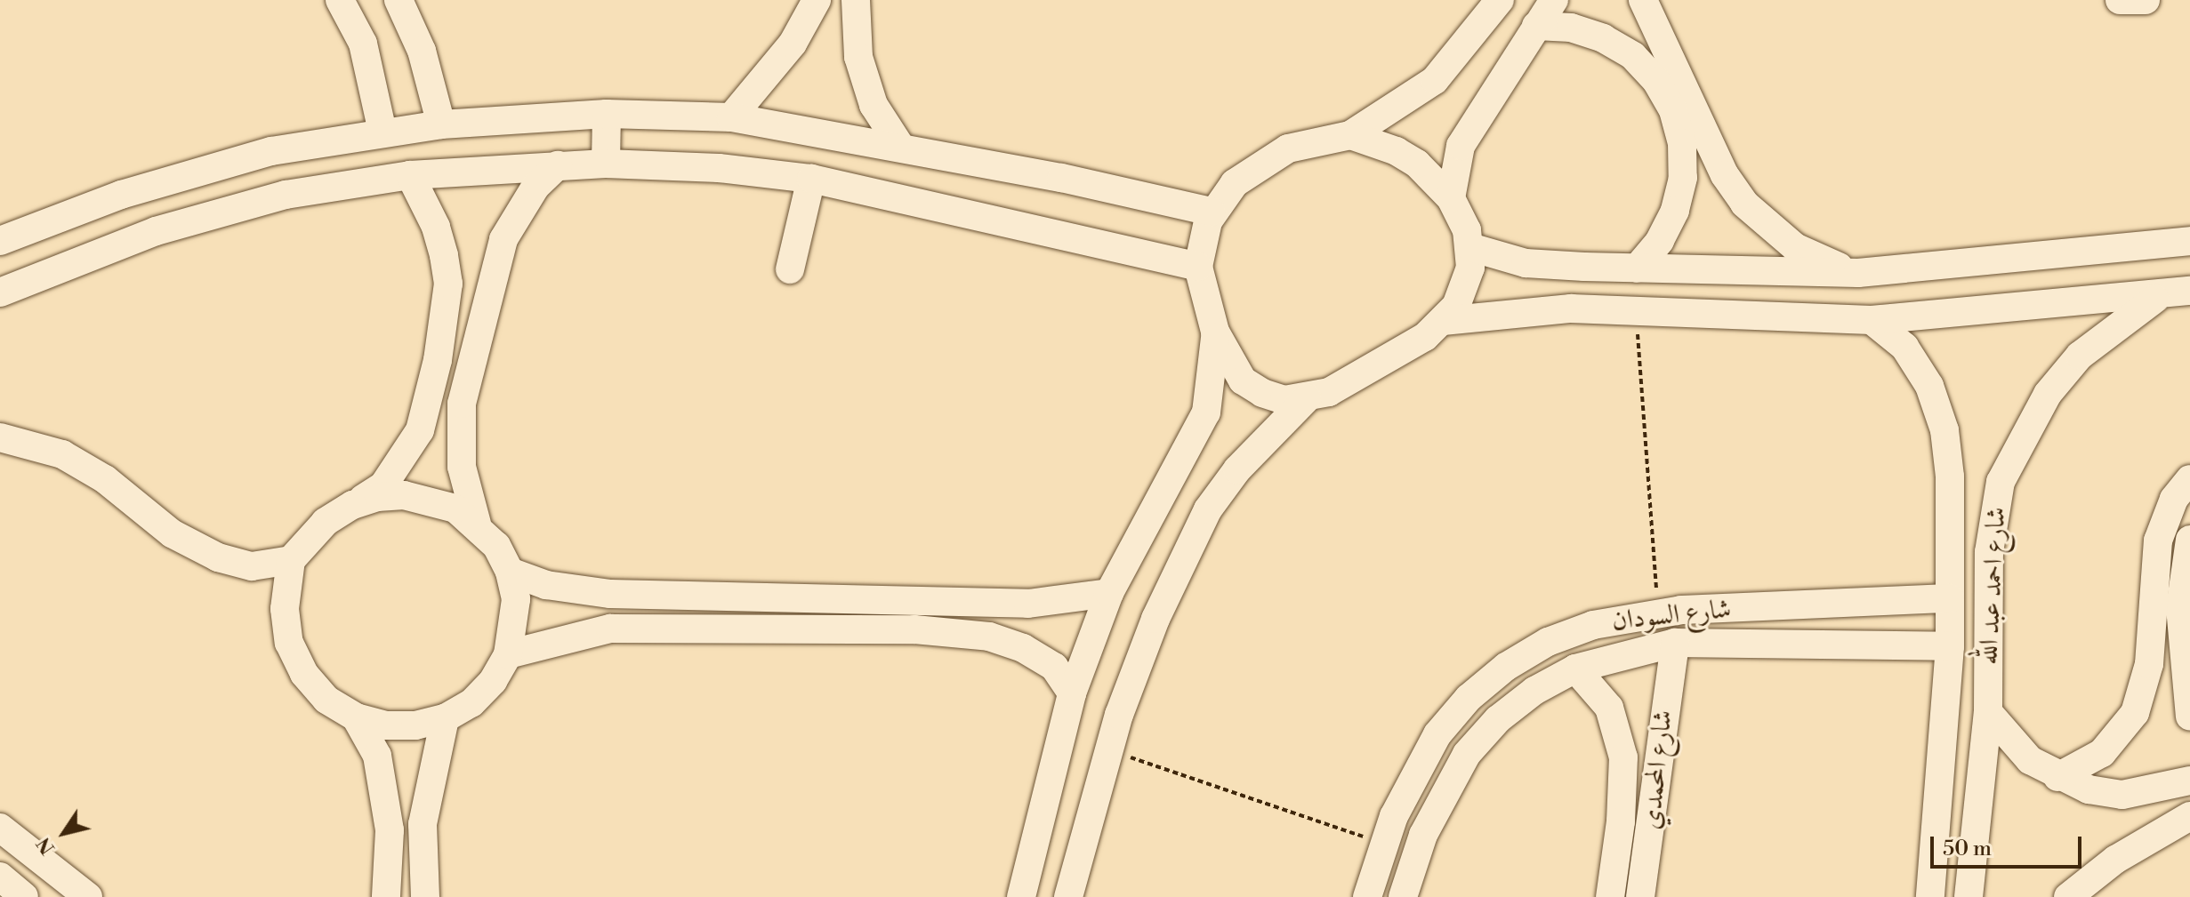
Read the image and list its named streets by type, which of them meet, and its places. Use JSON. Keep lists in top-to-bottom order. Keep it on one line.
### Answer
{"streets":{"street":["شارع احمد عبد الله","شارع السودان","شارع المحمدي"]},"crossings":[["شارع احمد عبد الله","شارع السودان"],["شارع السودان","شارع المحمدي"]],"scale_bar":"50 m","north":"bottom left"}
